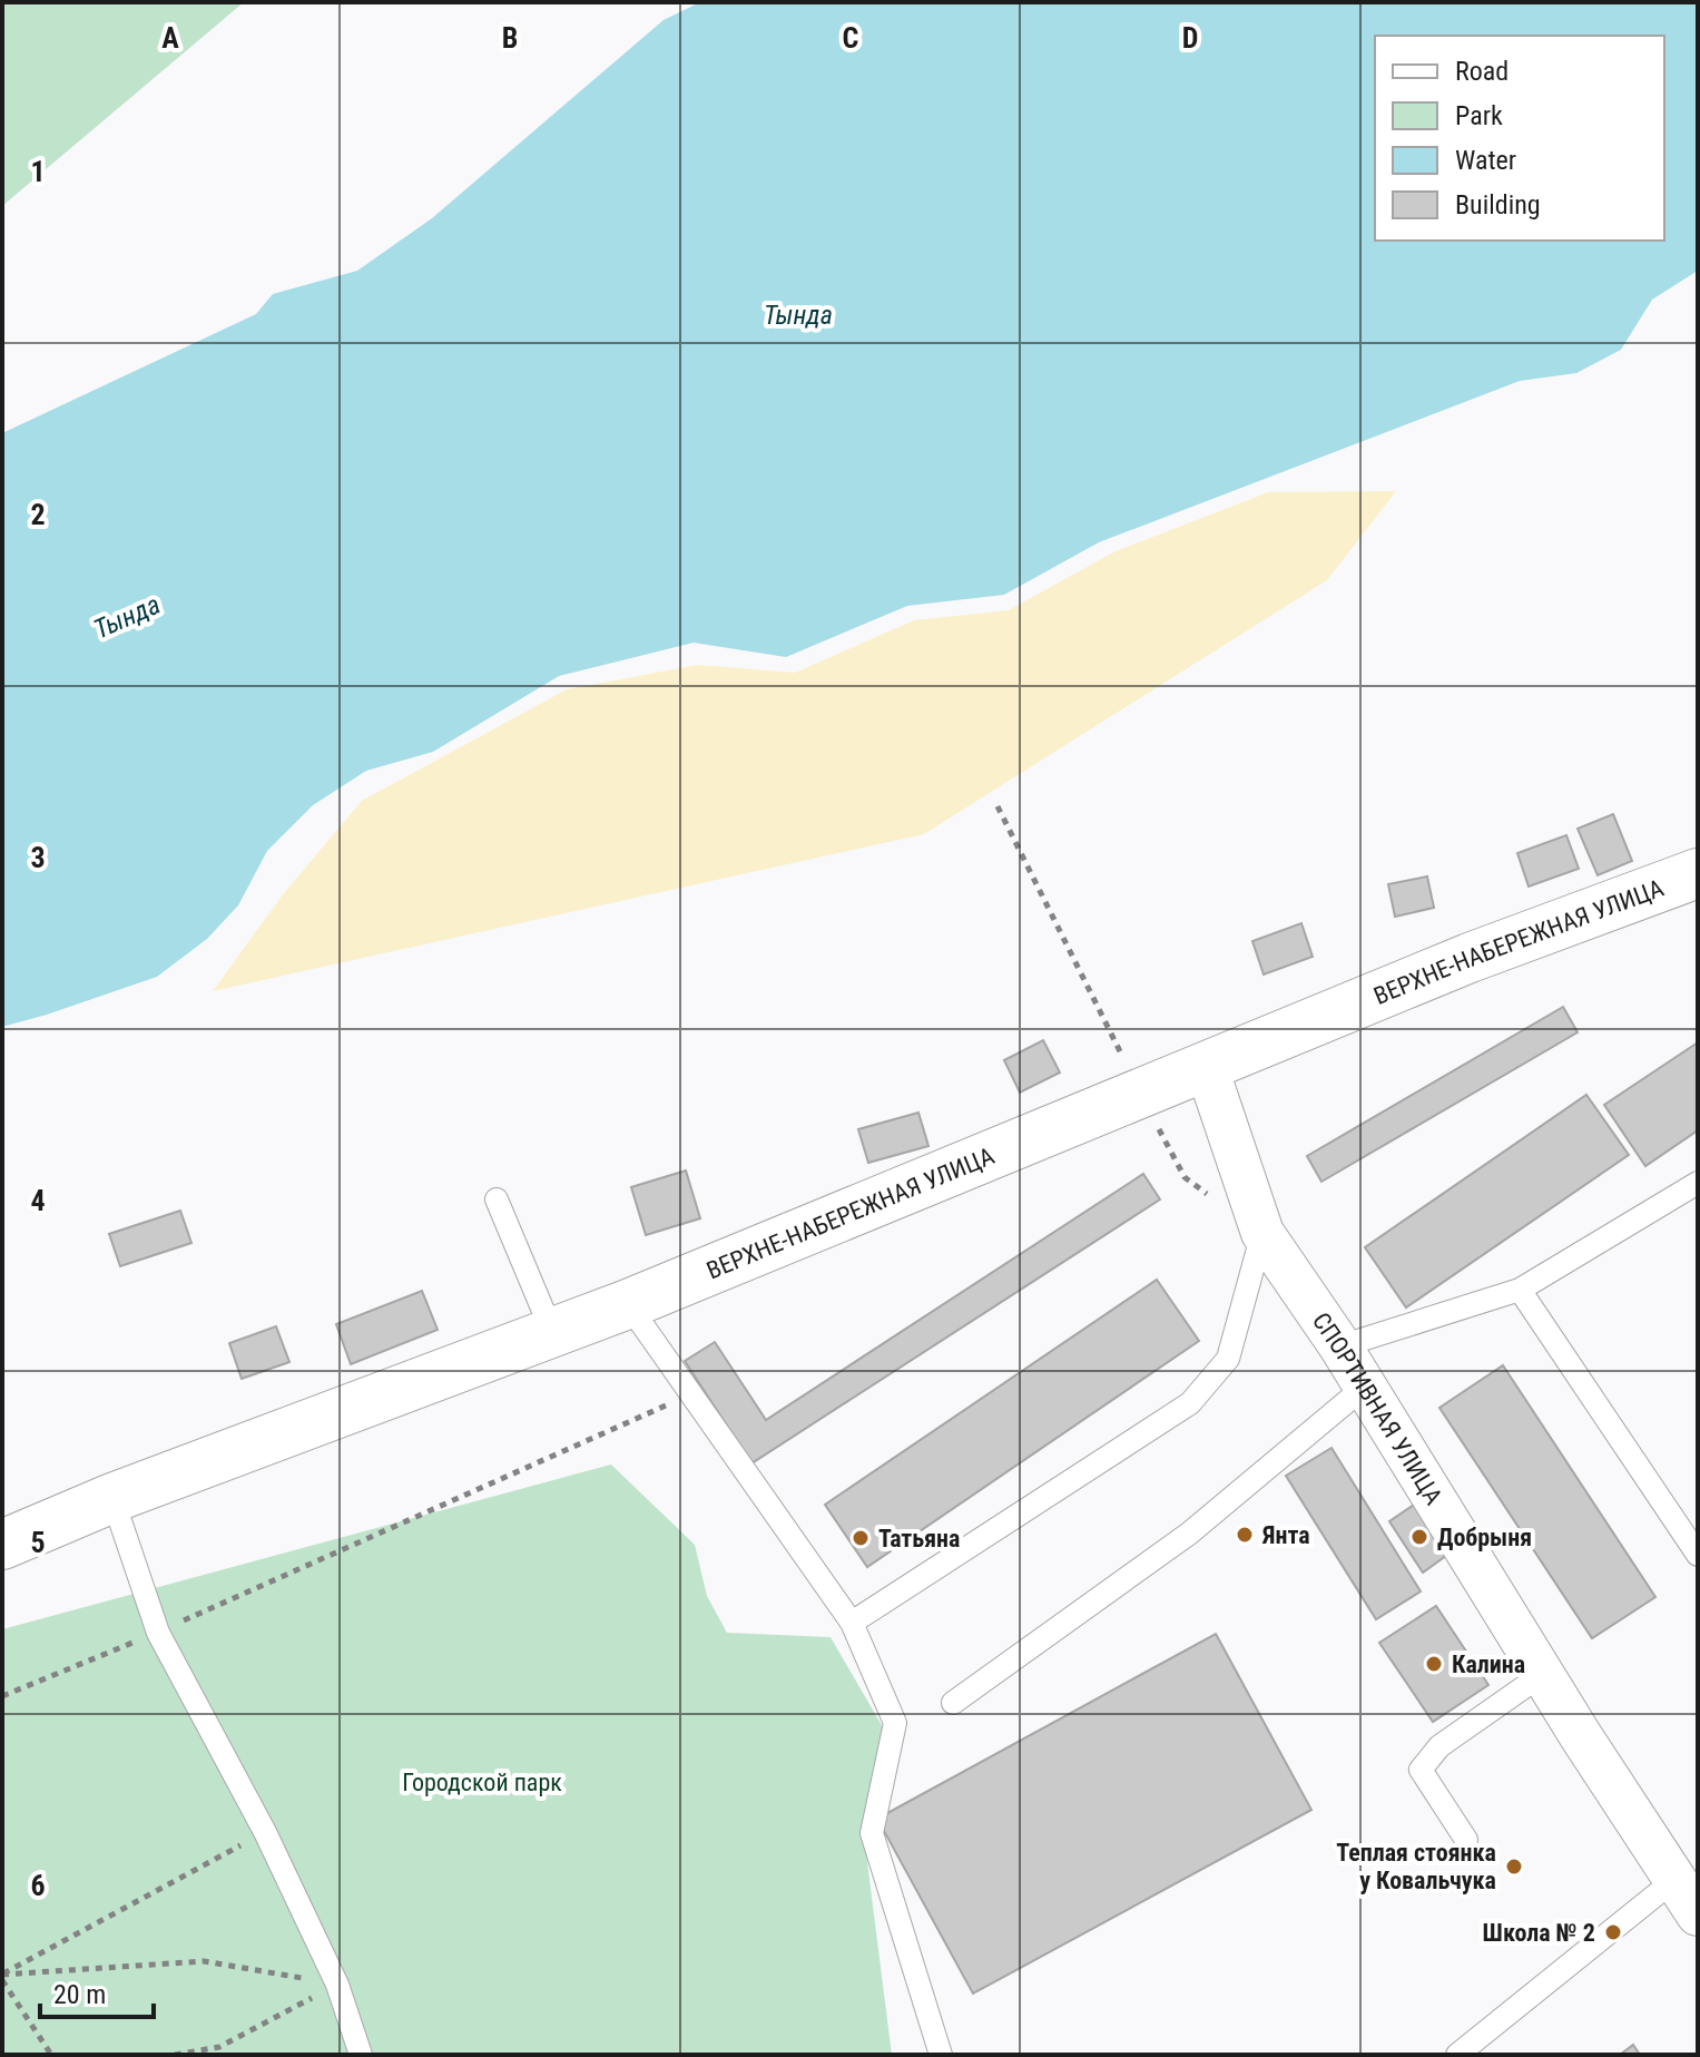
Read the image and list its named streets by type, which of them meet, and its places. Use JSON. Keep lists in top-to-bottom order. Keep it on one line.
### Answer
{"streets":{"street":["ВЕРХНЕ-НАБЕРЕЖНАЯ УЛИЦА","СПОРТИВНАЯ УЛИЦА"]},"crossings":[["ВЕРХНЕ-НАБЕРЕЖНАЯ УЛИЦА","СПОРТИВНАЯ УЛИЦА"]],"water":["Тында"],"parks":["Городской парк"],"places":["Янта","Добрыня","Татьяна","Калина","Теплая стоянка у Ковальчука","Школа № 2"],"legend":["Road","Park","Water","Building"],"scale_bar":"20 m","grid":{"columns":["A","B","C","D"],"rows":["1","2","3","4","5","6"]}}
